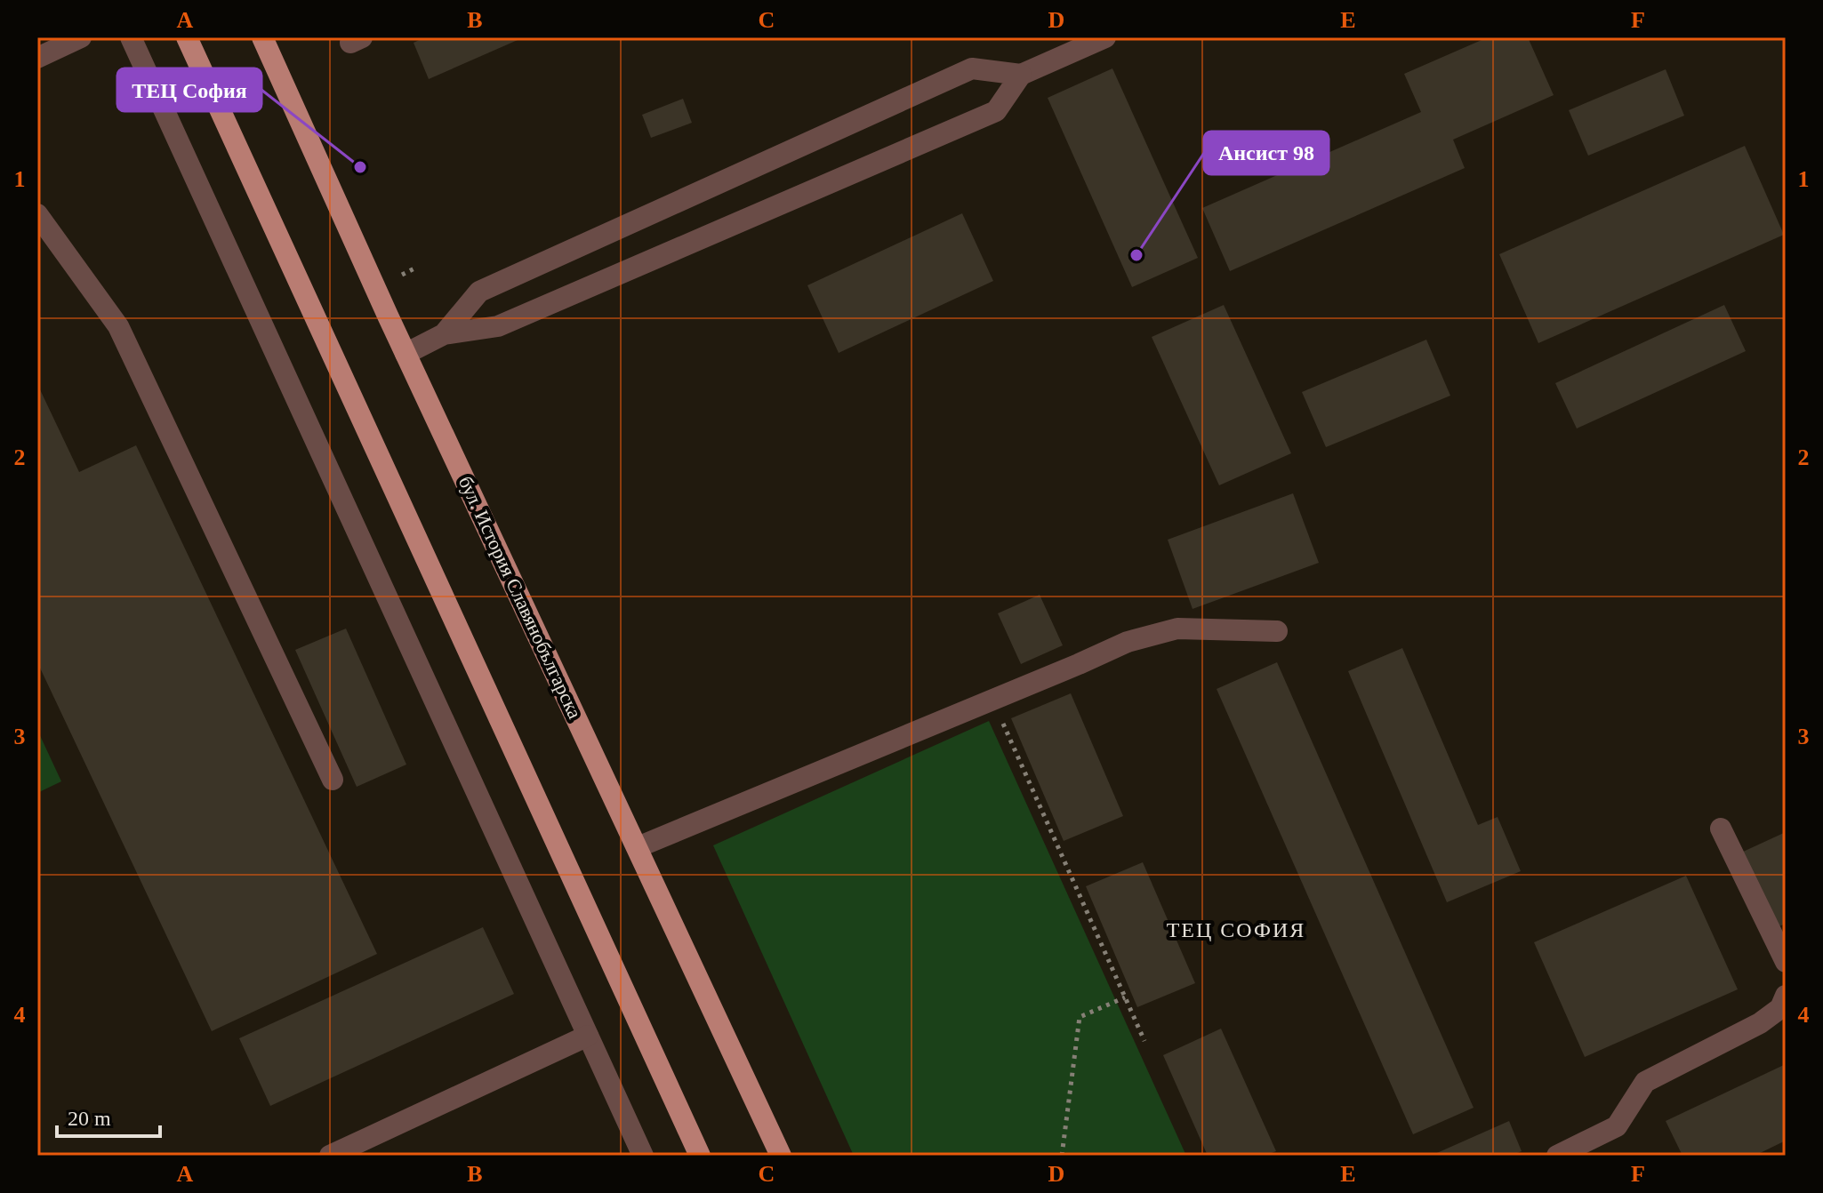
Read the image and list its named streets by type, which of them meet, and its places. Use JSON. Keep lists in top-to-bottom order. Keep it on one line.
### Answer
{"streets":{"main road":["бул. История Славянобългарска"]},"districts":["ТЕЦ СОФИЯ"],"places":["ТЕЦ София","Ансист 98"],"scale_bar":"20 m","grid":{"columns":["A","B","C","D","E","F"],"rows":["1","2","3","4"]}}
